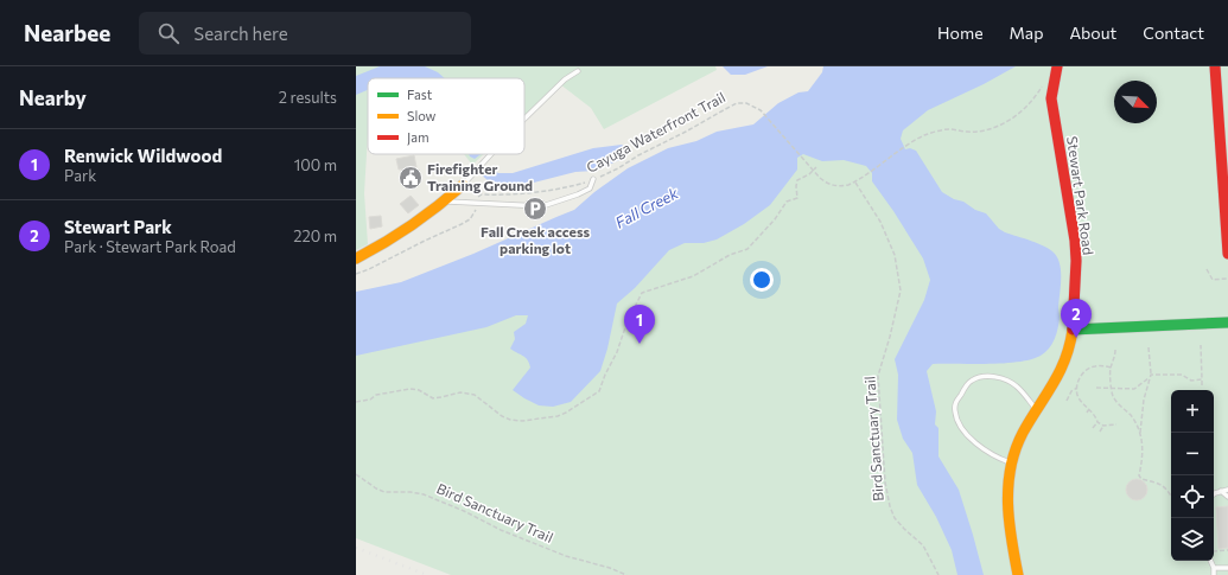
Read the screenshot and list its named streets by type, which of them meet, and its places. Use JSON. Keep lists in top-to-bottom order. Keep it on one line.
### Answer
{"streets":{"street":["Stewart Park Road"],"path":["Cayuga Waterfront Trail","Bird Sanctuary Trail"]},"crossings":[["Cayuga Waterfront Trail","Bird Sanctuary Trail"]],"water":["Fall Creek"],"places":{"public building":["Firefighter Training Ground"],"parking":["Fall Creek access parking lot"]},"legend":["Fast","Slow","Jam"],"north":"bottom right","page":{"header":"Nearbee","search":"Search here","nav":["Home","Map","About","Contact"],"heading":["Nearby","2 results"],"list":[{"mark":"1","name":"Renwick Wildwood","note":"Park","value":"100 m"},{"mark":"2","name":"Stewart Park","note":"Park · Stewart Park Road","value":"220 m"}],"pins":["2","1"],"map_buttons":["+","−"]}}
